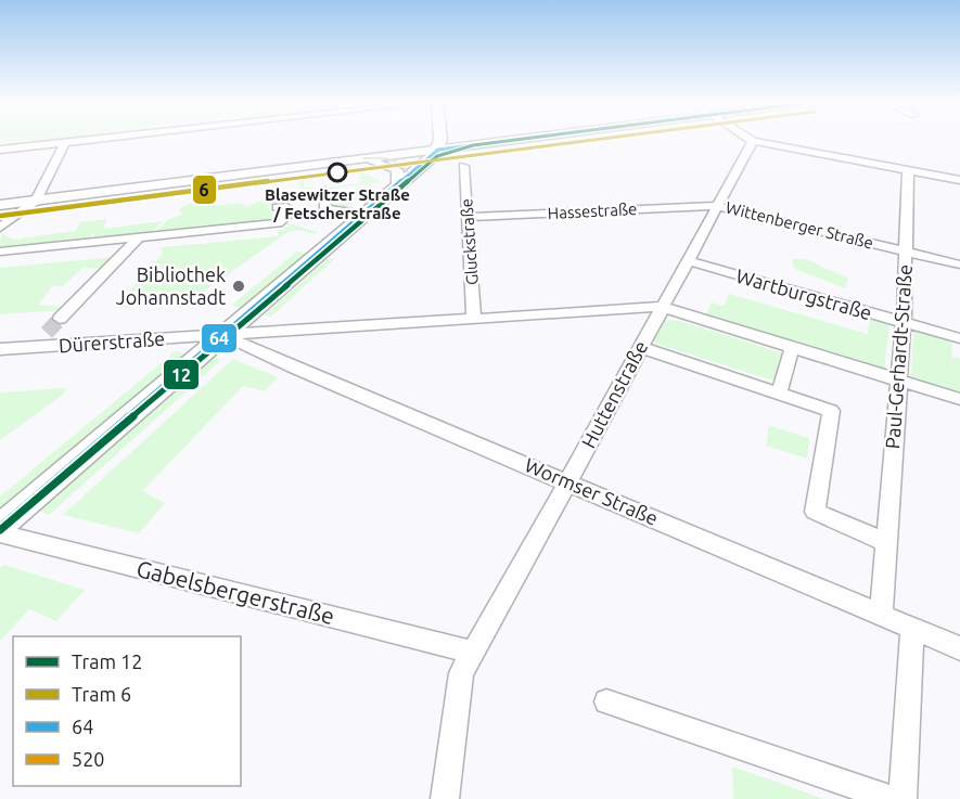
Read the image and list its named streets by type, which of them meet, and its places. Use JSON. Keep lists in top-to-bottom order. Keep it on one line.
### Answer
{"streets":{"street":["Hassestraße","Wittenberger Straße","Gluckstraße","Wartburgstraße","Dürerstraße","Paul-Gerhardt-Straße","Huttenstraße","Wormser Straße","Gabelsbergerstraße"]},"crossings":[["Hassestraße","Wittenberger Straße"],["Hassestraße","Gluckstraße"],["Hassestraße","Huttenstraße"],["Wittenberger Straße","Paul-Gerhardt-Straße"],["Wittenberger Straße","Huttenstraße"],["Gluckstraße","Dürerstraße"],["Wartburgstraße","Paul-Gerhardt-Straße"],["Wartburgstraße","Huttenstraße"],["Dürerstraße","Huttenstraße"],["Dürerstraße","Wormser Straße"],["Paul-Gerhardt-Straße","Wormser Straße"],["Huttenstraße","Wormser Straße"],["Huttenstraße","Gabelsbergerstraße"]],"places":["Blasewitzer Straße / Fetscherstraße","Bibliothek Johannstadt"],"lines":["tram line 12","tram line 6","transit line 64","transit line 520"],"legend":["Tram 12","Tram 6","64","520"]}
